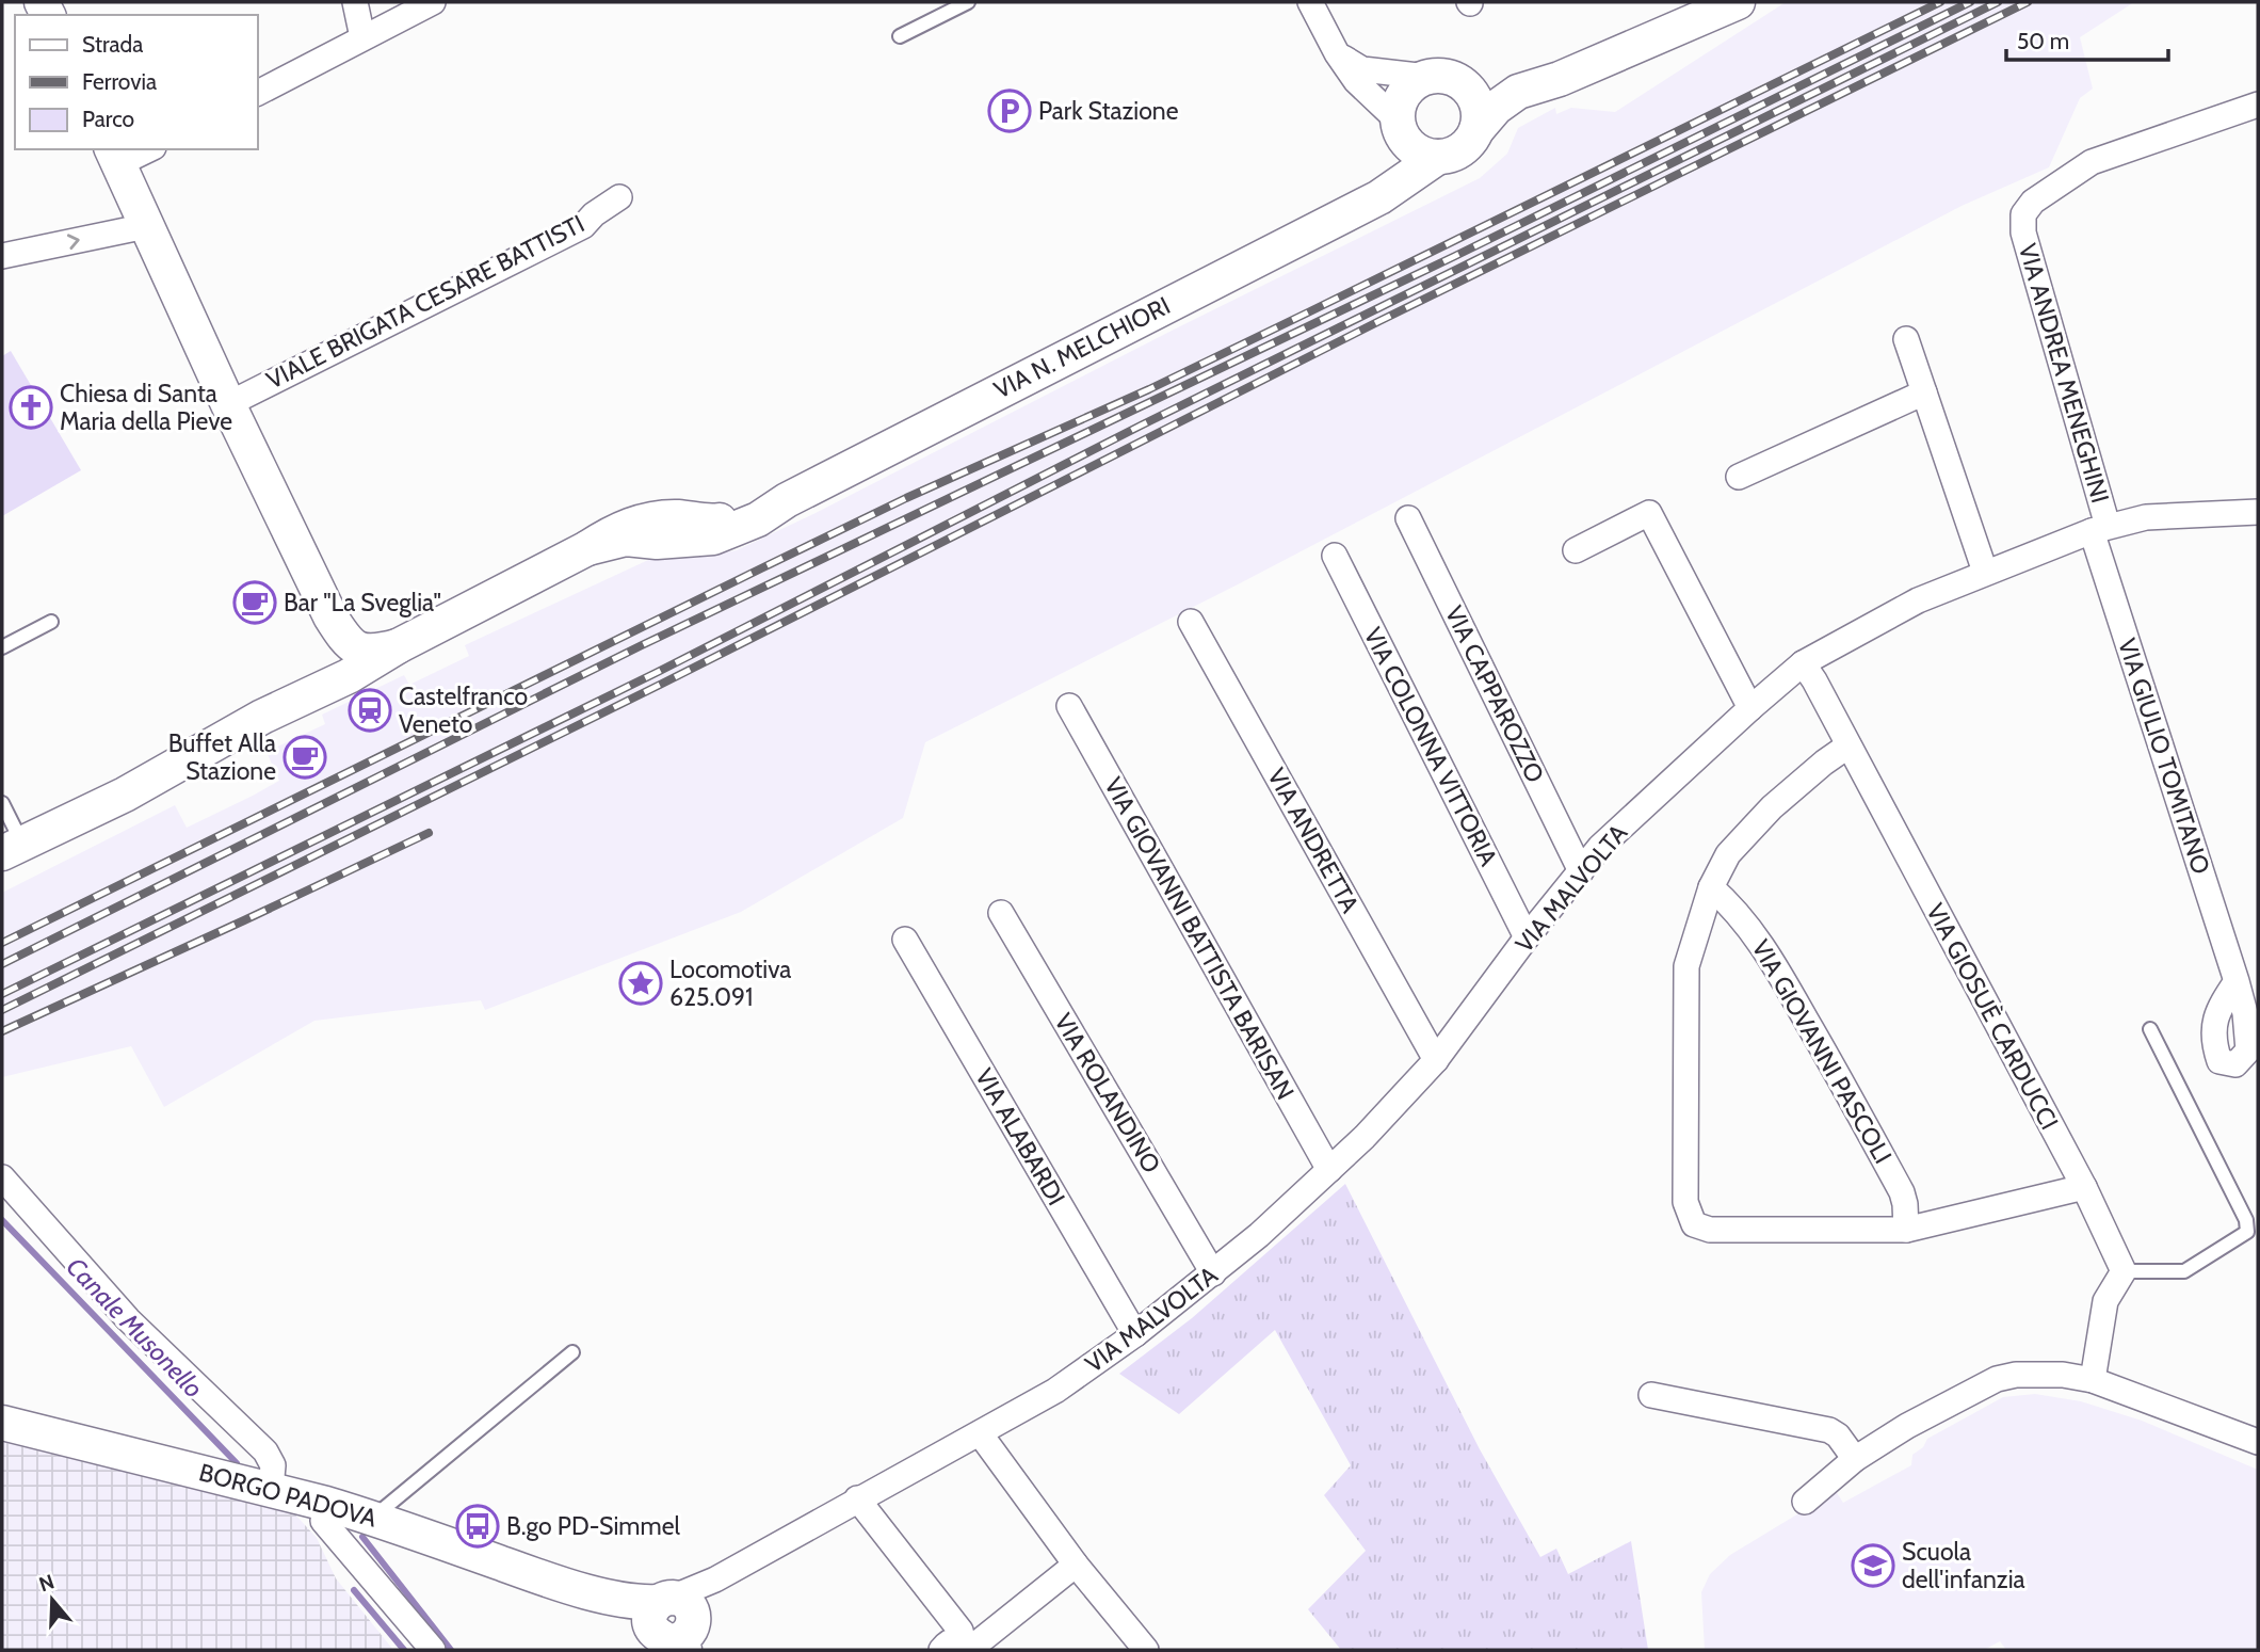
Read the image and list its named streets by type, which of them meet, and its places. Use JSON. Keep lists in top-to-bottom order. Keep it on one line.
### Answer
{"streets":{"street":["VIALE BRIGATA CESARE BATTISTI","VIA N. MELCHIORI","VIA ANDREA MENEGHINI","VIA CAPPAROZZO","VIA COLONNA VITTORIA","VIA GIULIO TOMITANO","VIA ANDRETTA","VIA MALVOLTA","VIA GIOVANNI BATTISTA BARISAN","VIA GIOSUÈ CARDUCCI","VIA GIOVANNI PASCOLI","VIA ROLANDINO","VIA ALABARDI","BORGO PADOVA"]},"crossings":[["VIA ANDREA MENEGHINI","VIA GIULIO TOMITANO"],["VIA ANDREA MENEGHINI","VIA MALVOLTA"],["VIA CAPPAROZZO","VIA MALVOLTA"],["VIA COLONNA VITTORIA","VIA MALVOLTA"],["VIA GIULIO TOMITANO","VIA MALVOLTA"],["VIA ANDRETTA","VIA MALVOLTA"],["VIA MALVOLTA","VIA GIOVANNI BATTISTA BARISAN"],["VIA MALVOLTA","VIA GIOSUÈ CARDUCCI"],["VIA MALVOLTA","VIA ROLANDINO"],["VIA MALVOLTA","VIA ALABARDI"],["VIA MALVOLTA","BORGO PADOVA"]],"water":["Canale Musonello"],"places":{"parking":["Park Stazione"],"church":["Chiesa di Santa Maria della Pieve"],"cafe":["Bar \"La Sveglia\"","Buffet Alla Stazione"],"station":["Castelfranco Veneto"],"place":["Locomotiva 625.091"],"bus stop":["B.go PD-Simmel"],"school or university":["Scuola dell'infanzia"]},"legend":["Strada","Ferrovia","Parco"],"scale_bar":"50 m","north":"top"}
